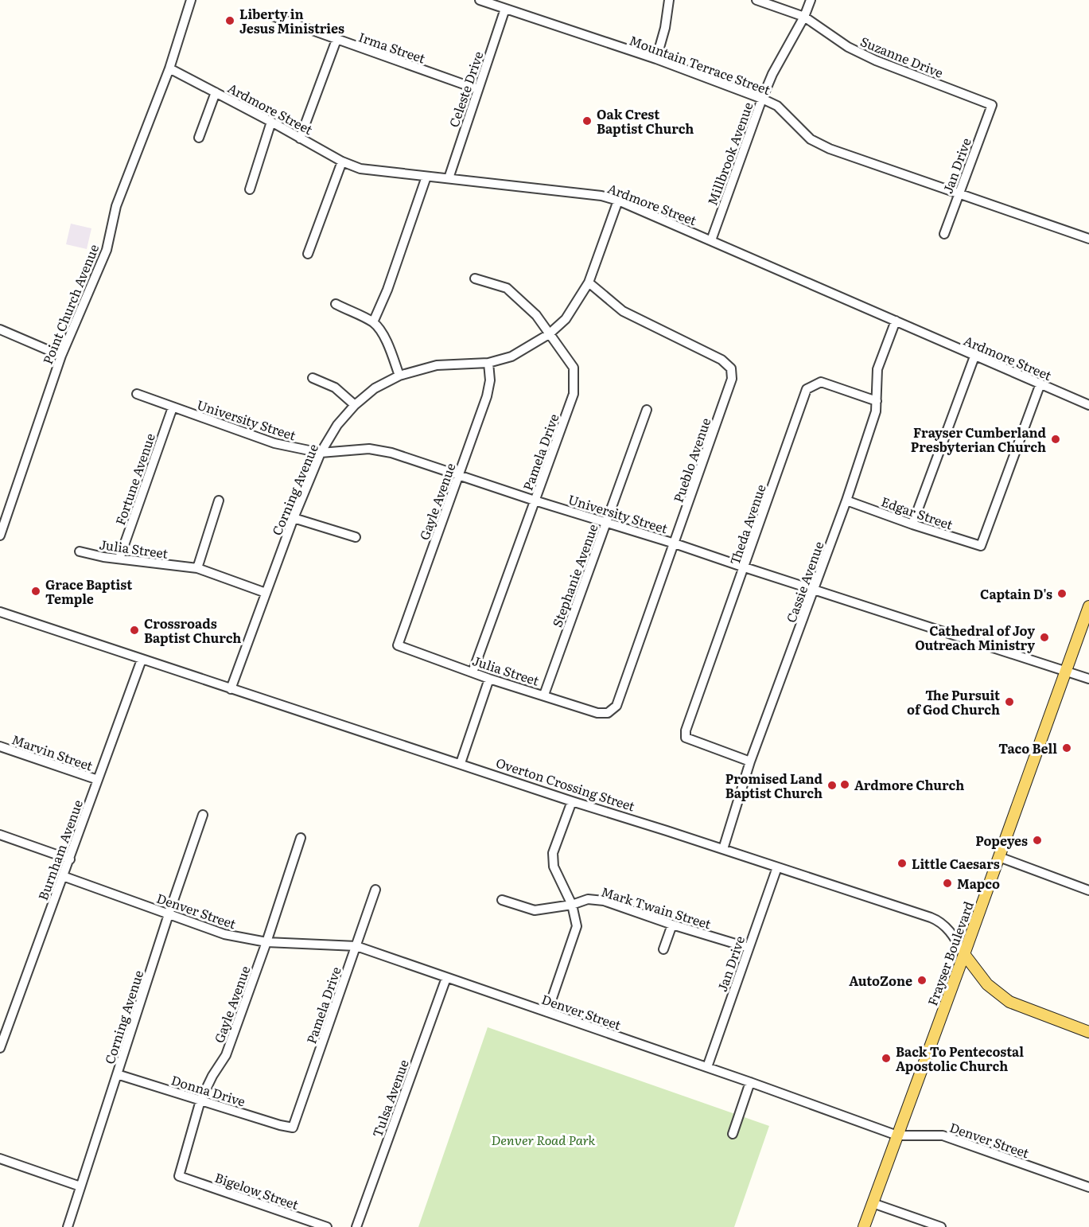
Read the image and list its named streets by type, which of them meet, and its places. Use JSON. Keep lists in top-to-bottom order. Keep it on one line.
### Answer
{"streets":{"main road":["Overton Crossing Street","Frayser Boulevard"],"street":["Irma Street","Suzanne Drive","Mountain Terrace Street","Celeste Drive","Ardmore Street","Millbrook Avenue","Jan Drive","Point Church Avenue","University Street","Pamela Drive","Pueblo Avenue","Fortune Avenue","Corning Avenue","Gayle Avenue","Edgar Street","Theda Avenue","Julia Street","Stephanie Avenue","Cassie Avenue","Marvin Street","Burnham Avenue","Mark Twain Street","Denver Street","Donna Drive","Tulsa Avenue","Bigelow Street"]},"crossings":[["Irma Street","Celeste Drive"],["Suzanne Drive","Millbrook Avenue"],["Suzanne Drive","Jan Drive"],["Mountain Terrace Street","Celeste Drive"],["Mountain Terrace Street","Millbrook Avenue"],["Mountain Terrace Street","Jan Drive"],["Celeste Drive","Ardmore Street"],["Ardmore Street","Millbrook Avenue"],["Ardmore Street","Point Church Avenue"],["Ardmore Street","Corning Avenue"],["Ardmore Street","Edgar Street"],["Ardmore Street","Cassie Avenue"],["Jan Drive","Overton Crossing Street"],["Jan Drive","Mark Twain Street"],["Jan Drive","Denver Street"],["University Street","Pamela Drive"],["University Street","Pueblo Avenue"],["University Street","Fortune Avenue"],["University Street","Corning Avenue"],["University Street","Gayle Avenue"],["University Street","Theda Avenue"],["University Street","Stephanie Avenue"],["University Street","Cassie Avenue"],["University Street","Frayser Boulevard"],["Pamela Drive","Corning Avenue"],["Pamela Drive","Julia Street"],["Pamela Drive","Denver Street"],["Pamela Drive","Donna Drive"],["Pueblo Avenue","Corning Avenue"],["Pueblo Avenue","Julia Street"],["Fortune Avenue","Julia Street"],["Corning Avenue","Gayle Avenue"],["Corning Avenue","Julia Street"],["Corning Avenue","Overton Crossing Street"],["Corning Avenue","Denver Street"],["Corning Avenue","Donna Drive"],["Gayle Avenue","Julia Street"],["Gayle Avenue","Denver Street"],["Gayle Avenue","Donna Drive"],["Gayle Avenue","Bigelow Street"],["Edgar Street","Cassie Avenue"],["Theda Avenue","Cassie Avenue"],["Julia Street","Stephanie Avenue"],["Cassie Avenue","Overton Crossing Street"],["Marvin Street","Burnham Avenue"],["Overton Crossing Street","Burnham Avenue"],["Overton Crossing Street","Frayser Boulevard"],["Burnham Avenue","Denver Street"],["Denver Street","Frayser Boulevard"],["Denver Street","Tulsa Avenue"]],"parks":["Denver Road Park"],"places":["Liberty in Jesus Ministries","Oak Crest Baptist Church","Frayser Cumberland Presbyterian Church","Grace Baptist Temple","Captain D's","Crossroads Baptist Church","Cathedral of Joy Outreach Ministry","The Pursuit of God Church","Taco Bell","Ardmore Church","Promised Land Baptist Church","Popeyes","Little Caesars","Mapco","AutoZone","Back To Pentecostal Apostolic Church"]}
